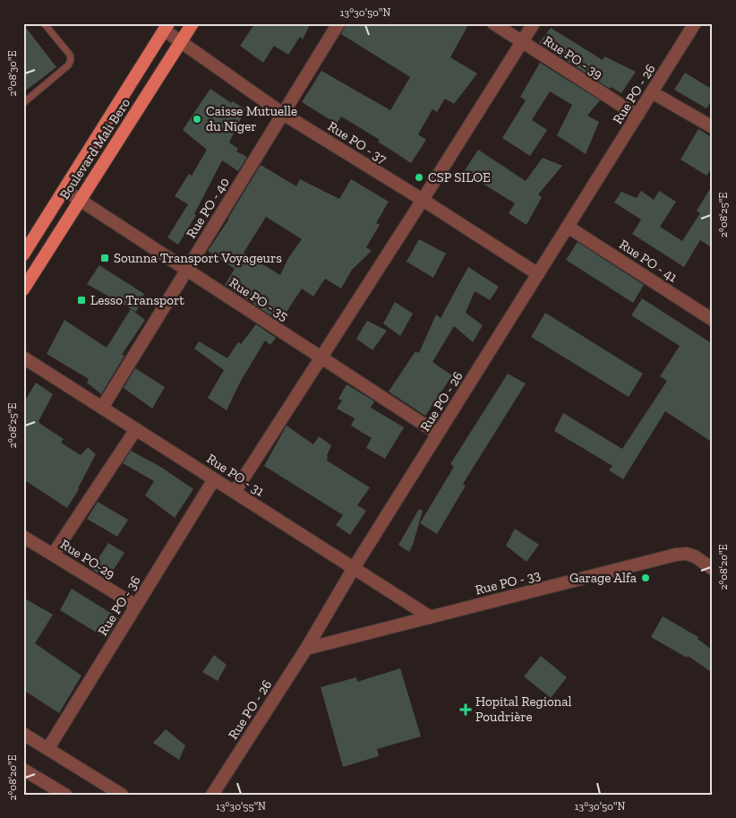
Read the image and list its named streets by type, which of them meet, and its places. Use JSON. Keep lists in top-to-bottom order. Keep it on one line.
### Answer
{"streets":{"main road":["Boulevard Mali Bero"],"street":["Rue PO - 39","Rue PO - 26","Rue PO - 37","Rue PO - 40","Rue PO - 41","Rue PO - 35","Rue PO - 31","Rue PO-29","Rue PO - 33","Rue PO - 36"]},"crossings":[["Rue PO - 39","Rue PO - 26"],["Rue PO - 26","Rue PO - 37"],["Rue PO - 26","Rue PO - 41"],["Rue PO - 26","Rue PO - 35"],["Rue PO - 26","Rue PO - 31"],["Rue PO - 26","Rue PO - 33"],["Rue PO - 37","Boulevard Mali Bero"],["Rue PO - 37","Rue PO - 40"],["Boulevard Mali Bero","Rue PO - 35"],["Rue PO - 40","Rue PO - 35"],["Rue PO - 40","Rue PO - 31"],["Rue PO - 31","Rue PO - 33"],["Rue PO - 31","Rue PO - 36"],["Rue PO-29","Rue PO - 36"]],"places":{"other":["Caisse Mutuelle du Niger","CSP SILOE","Garage Alfa"],"transit":["Sounna Transport Voyageurs","Lesso Transport"],"health":["Hopital Regional Poudrière"]},"coordinates":["13°30'50\"N","2°08'30\"E","2°08'25\"E","2°08'20\"E","13°30'55\"N"]}
